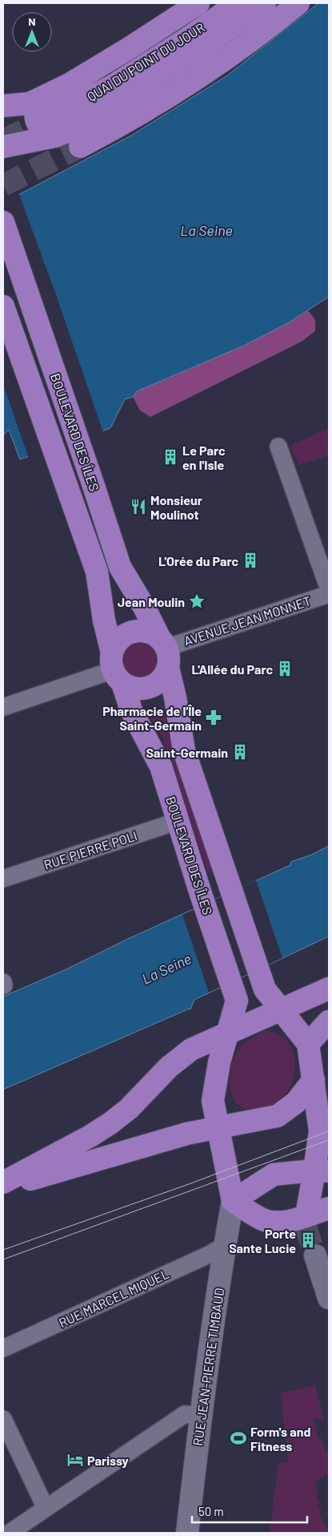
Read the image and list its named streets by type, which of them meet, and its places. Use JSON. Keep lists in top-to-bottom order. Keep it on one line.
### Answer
{"streets":{"main road":["QUAI DU POINT DU JOUR","BOULEVARD DES ÎLES","RUE JEAN-PIERRE TIMBAUD"],"street":["AVENUE JEAN MONNET","RUE PIERRE POLI","RUE MARCEL MIQUEL"]},"crossings":[["BOULEVARD DES ÎLES","AVENUE JEAN MONNET"],["BOULEVARD DES ÎLES","RUE PIERRE POLI"],["RUE MARCEL MIQUEL","RUE JEAN-PIERRE TIMBAUD"]],"water":["La Seine"],"places":{"building":["Le Parc en l'Isle","L'Orée du Parc","L'Allée du Parc","Saint-Germain","Porte Sante Lucie"],"restaurant":["Monsieur Moulinot"],"place":["Jean Moulin"],"pharmacy":["Pharmacie de l'Île Saint-Germain"],"sports":["Form's and Fitness"],"hotel":["Parissy"]},"scale_bar":"50 m","north":"top"}
